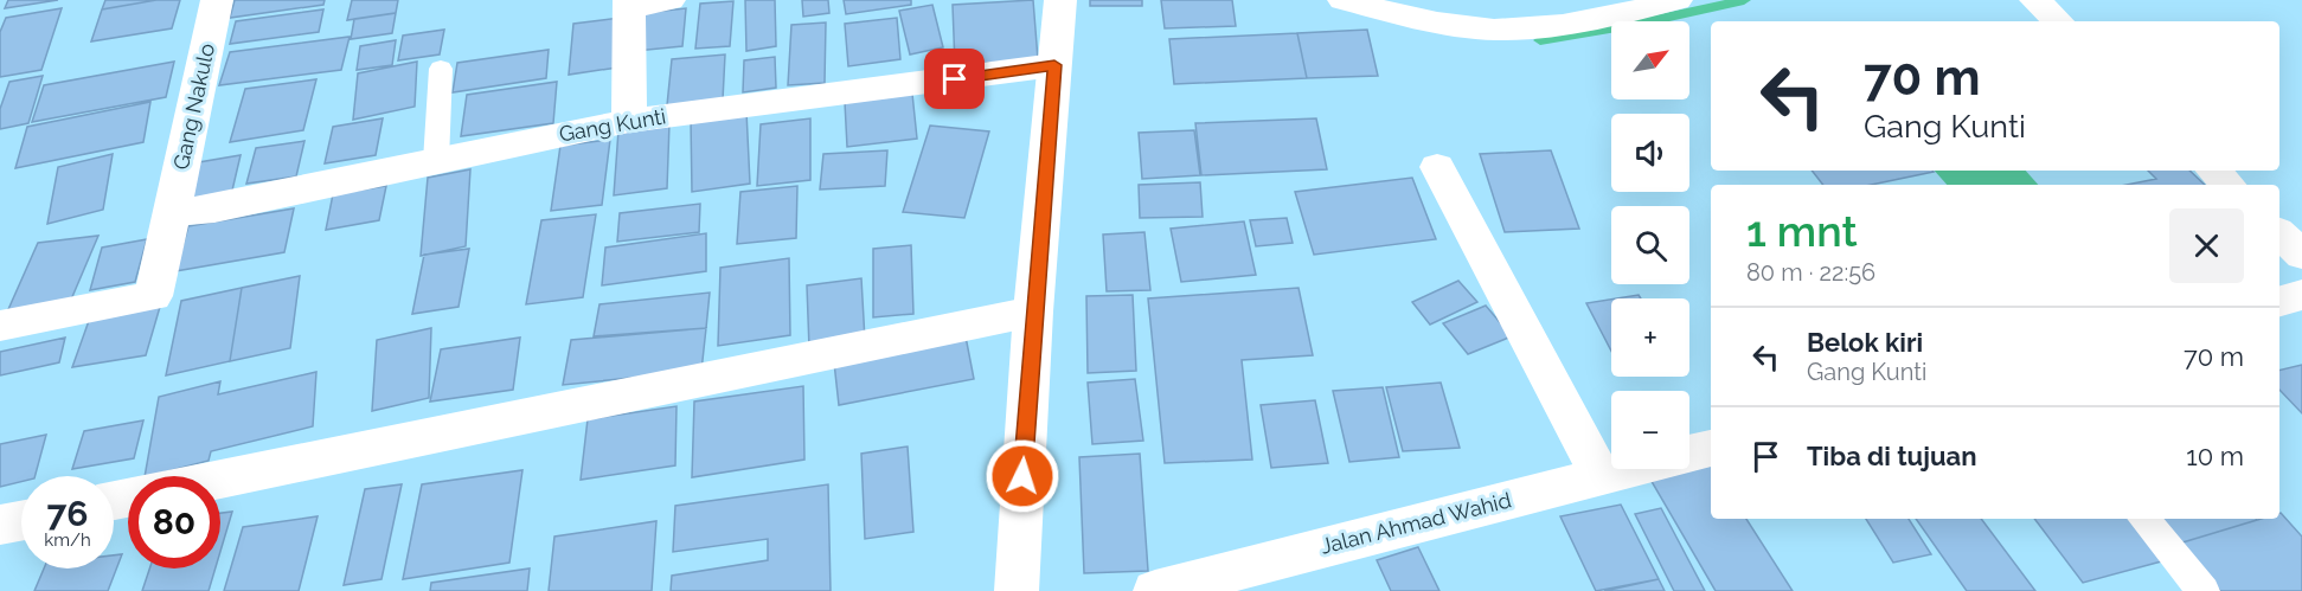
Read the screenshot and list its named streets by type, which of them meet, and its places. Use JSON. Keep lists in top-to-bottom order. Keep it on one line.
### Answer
{"streets":{"main road":["Gang Nakulo","Gang Kunti","Jalan Ahmad Wahid"]},"crossings":[["Gang Nakulo","Gang Kunti"]],"north":"top right","page":{"map_buttons":["+","−"],"turn":["70 m","Gang Kunti"],"heading":["1 mnt","80 m · 22:56"],"list":[{"name":"Belok kiri","note":"Gang Kunti","value":"70 m"},{"name":"Tiba di tujuan","value":"10 m"}],"speed":"76 km/h","limit":"80"}}
